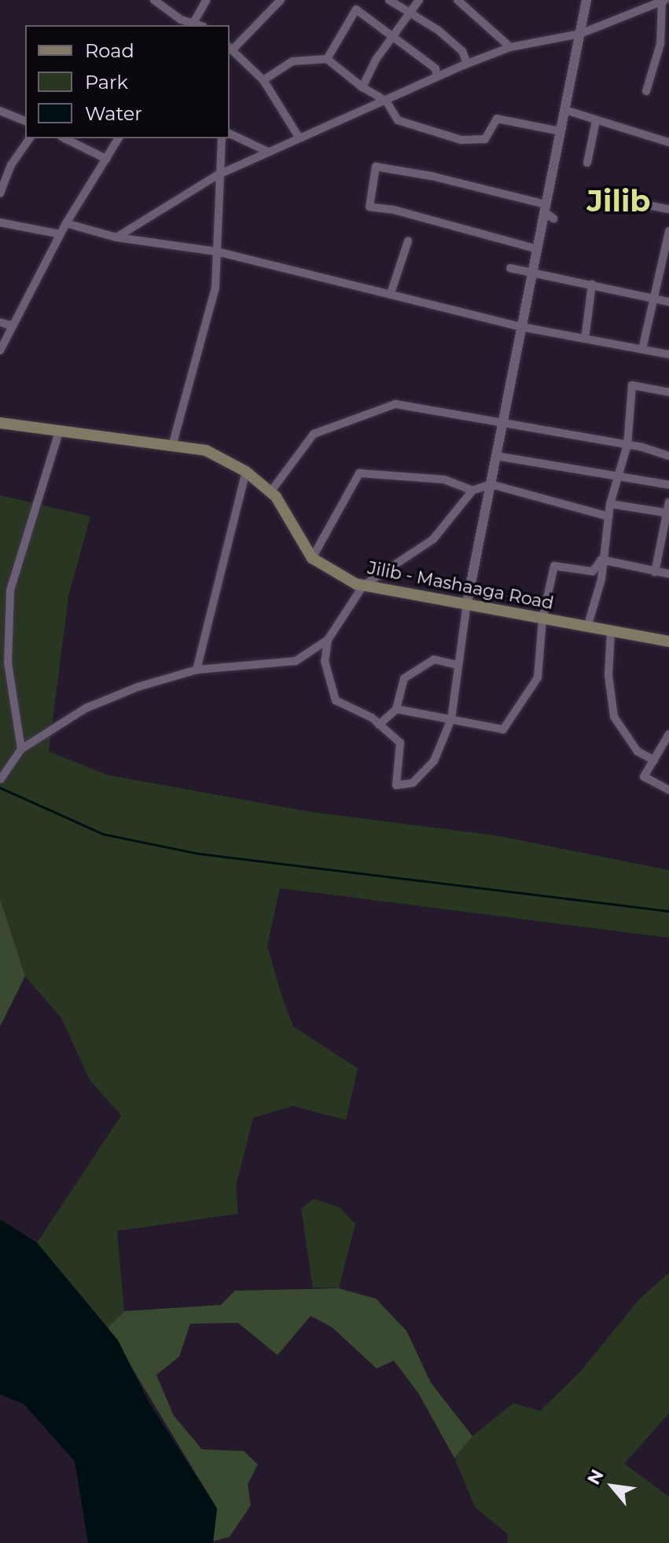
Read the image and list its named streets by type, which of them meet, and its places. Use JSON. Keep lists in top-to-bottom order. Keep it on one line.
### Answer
{"streets":{"main road":["Jilib - Mashaaga Road"]},"districts":["Jilib"],"legend":["Road","Park","Water"],"north":"top left"}
